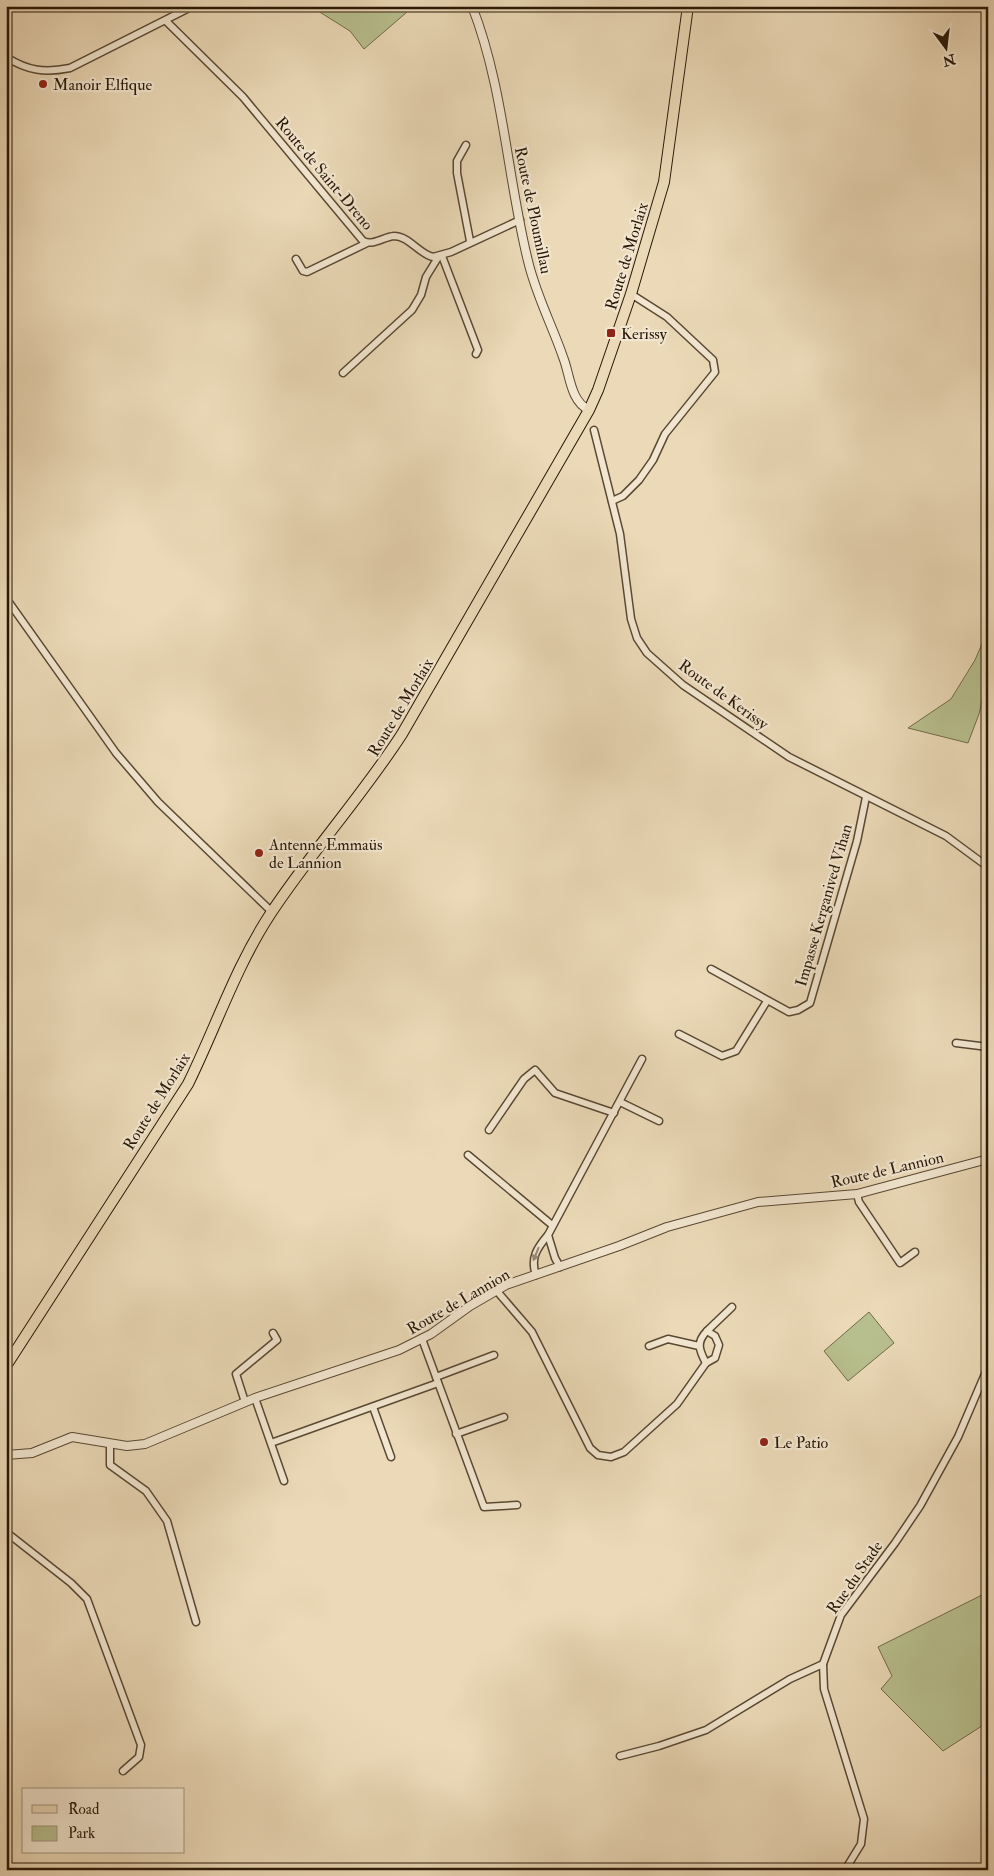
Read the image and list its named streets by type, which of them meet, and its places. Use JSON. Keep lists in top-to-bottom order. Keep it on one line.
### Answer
{"streets":{"main road":["Route de Morlaix"],"street":["Route de Saint-Dreno","Route de Ploumillau","Route de Kerissy","Impasse Kerganived Vihan","Route de Lannion","Rue du Stade"]},"crossings":[["Route de Ploumillau","Route de Morlaix"],["Route de Kerissy","Impasse Kerganived Vihan"]],"places":{"other":["Manoir Elfique","Antenne Emmaüs de Lannion","Le Patio"],"transit":["Kerissy"]},"legend":["Road","Park"],"north":"bottom"}
